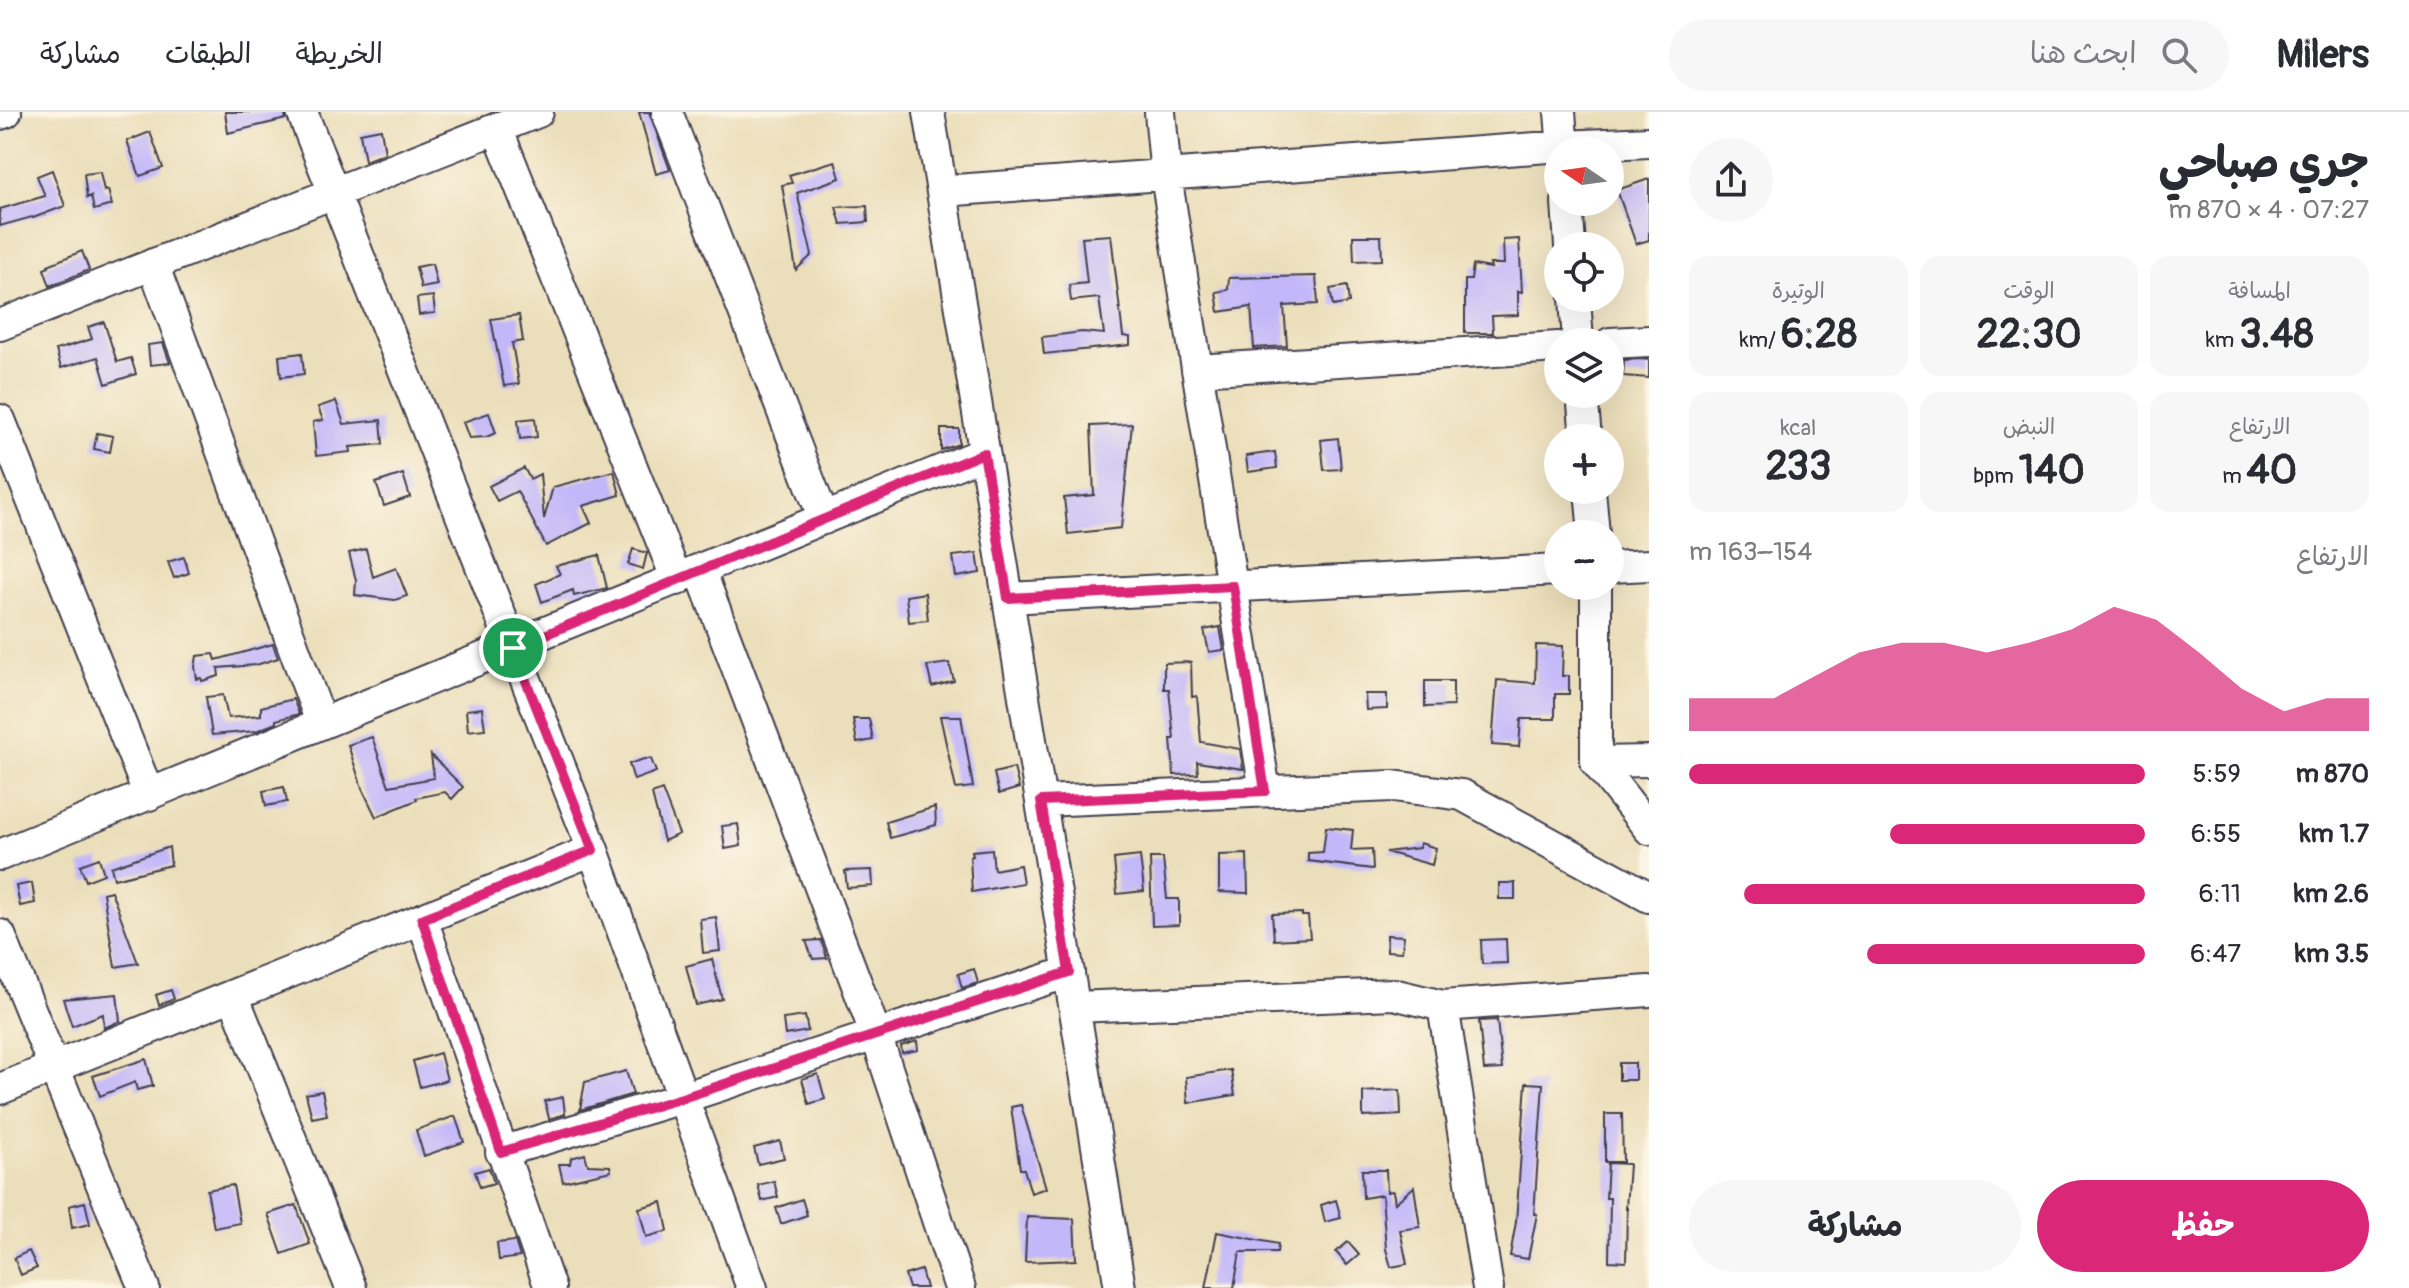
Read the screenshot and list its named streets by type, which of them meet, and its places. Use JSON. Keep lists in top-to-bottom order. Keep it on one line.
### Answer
{"north":"left","page":{"header":"Milers","search":"ابحث هنا","nav":["الخريطة","الطبقات","مشاركة"],"heading":["جري صباحي","07:27 · 4 × 870 m"],"map_buttons":["+","−"],"stats":[["المسافة","3.48 km"],["الوقت","22:30"],["الوتيرة","6:28 /km"],["الارتفاع","40 m"],["النبض","140 bpm"],["kcal","233"]],"chart":["الارتفاع","154–163 m"],"list":[{"name":"870 m","note":"5:59"},{"name":"1.7 km","note":"6:55"},{"name":"2.6 km","note":"6:11"},{"name":"3.5 km","note":"6:47"}],"buttons":["حفظ","مشاركة"]}}
